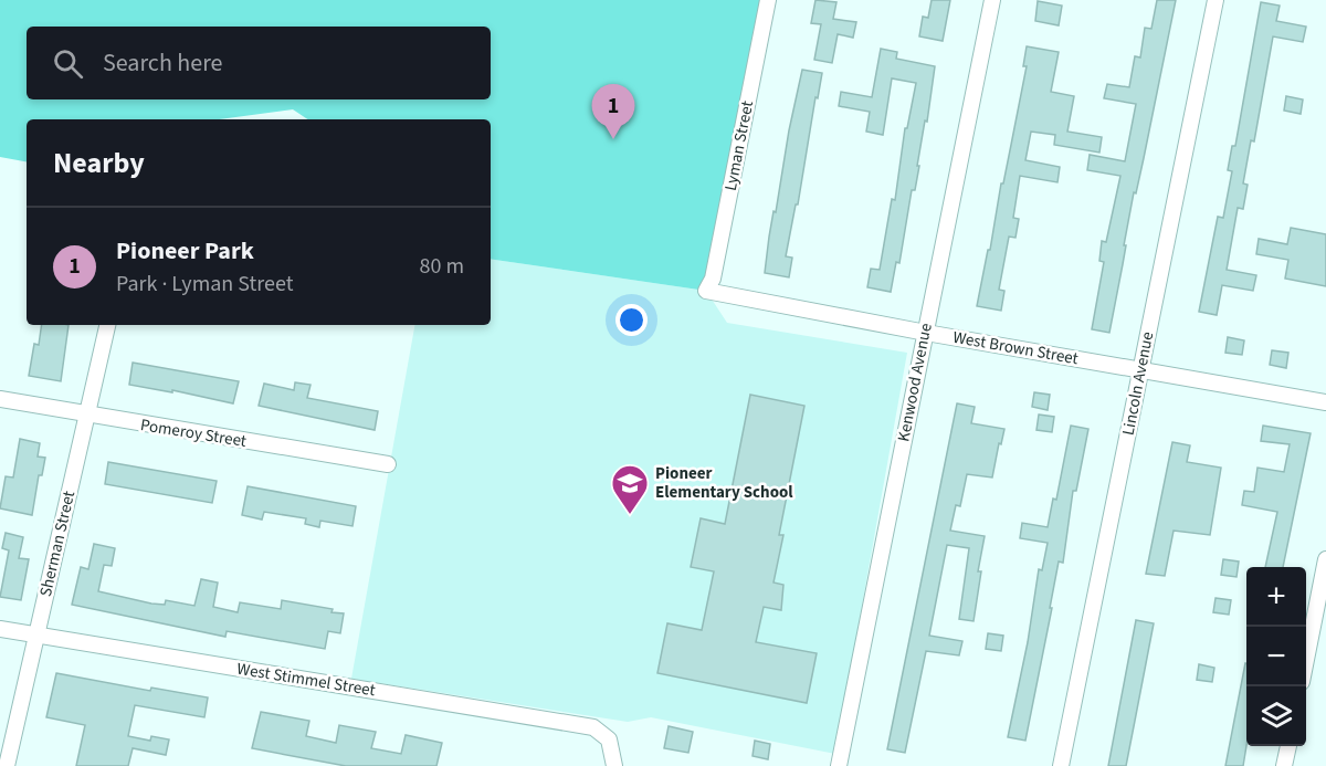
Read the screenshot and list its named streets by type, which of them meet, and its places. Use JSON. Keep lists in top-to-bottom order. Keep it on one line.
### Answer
{"streets":{"street":["Lyman Street","West Brown Street","Kenwood Avenue","Lincoln Avenue","Pomeroy Street","Sherman Street","West Stimmel Street"]},"crossings":[["Lyman Street","West Brown Street"],["West Brown Street","Kenwood Avenue"],["West Brown Street","Lincoln Avenue"],["Pomeroy Street","Sherman Street"],["Sherman Street","West Stimmel Street"]],"places":{"school or university":["Pioneer Elementary School"]},"page":{"search":"Search here","pins":"1","heading":"Nearby","list":[{"mark":"1","name":"Pioneer Park","note":"Park · Lyman Street","value":"80 m"}],"map_buttons":["+","−"]}}
